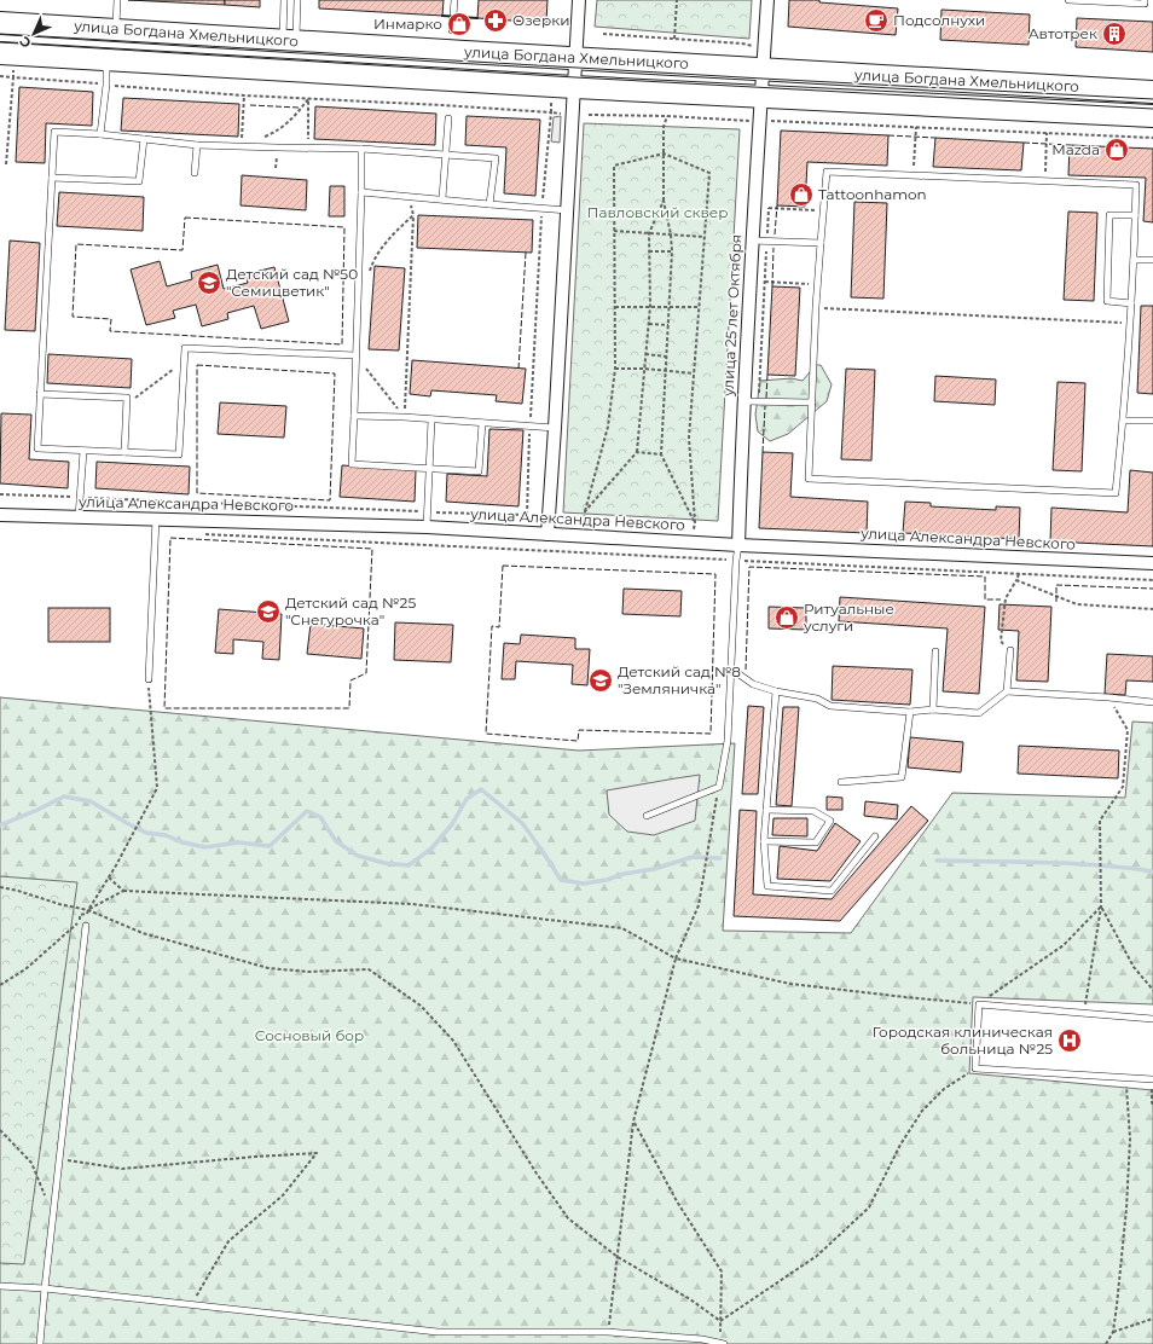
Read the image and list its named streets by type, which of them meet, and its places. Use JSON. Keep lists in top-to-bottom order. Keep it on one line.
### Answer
{"streets":{"highway":["улица Богдана Хмельницкого"],"street":["улица 25 лет Октября","улица Александра Невского"]},"crossings":[["улица Богдана Хмельницкого","улица 25 лет Октября"],["улица 25 лет Октября","улица Александра Невского"]],"parks":["Павловский сквер","Сосновый бор"],"places":{"pharmacy":["Озерки"],"cafe":["Подсолнухи"],"shop":["Инмарко","Mazda","Tattoonhamon","Ритуальные услуги"],"building":["Автотрек"],"school or university":["Детский сад №50 \"Семицветик\"","Детский сад №25 \"Снегурочка\"","Детский сад №8 \"Земляничка\""],"hospital":["Городская клиническая больница №25"]},"north":"bottom left"}
